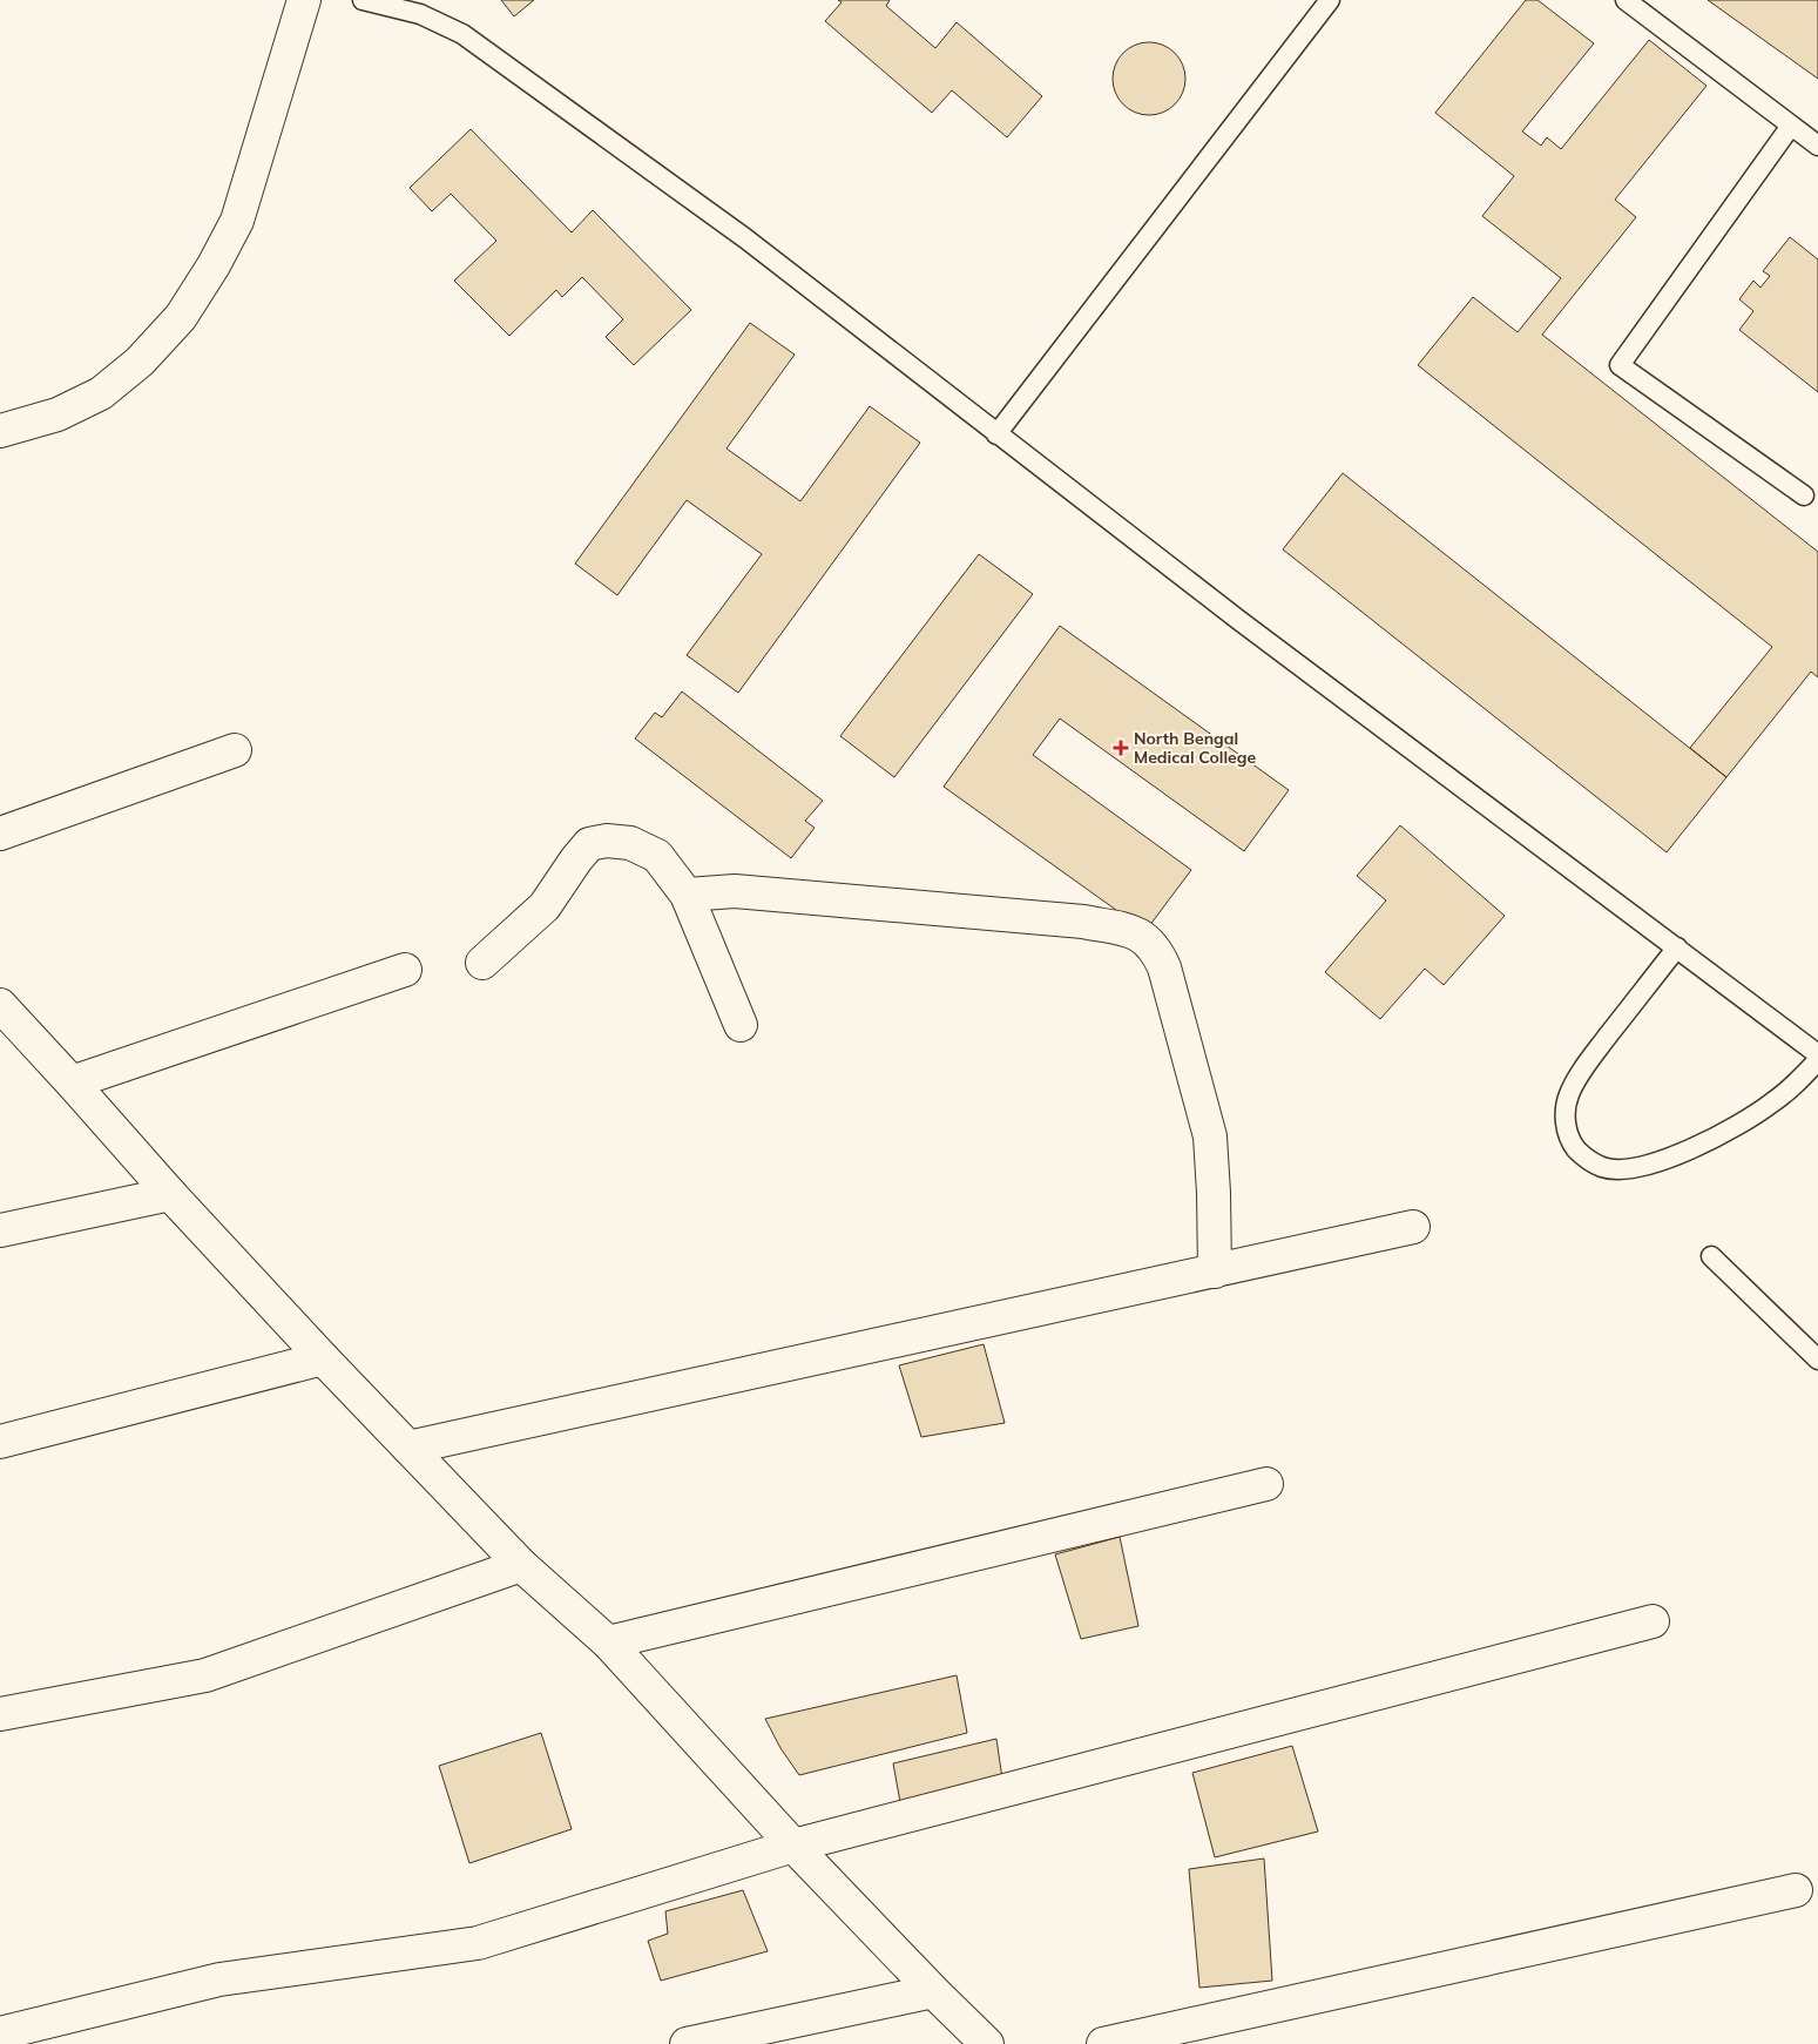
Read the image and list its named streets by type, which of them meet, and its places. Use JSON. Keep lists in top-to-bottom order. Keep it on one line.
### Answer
{"places":{"health":["North Bengal Medical College"]}}
